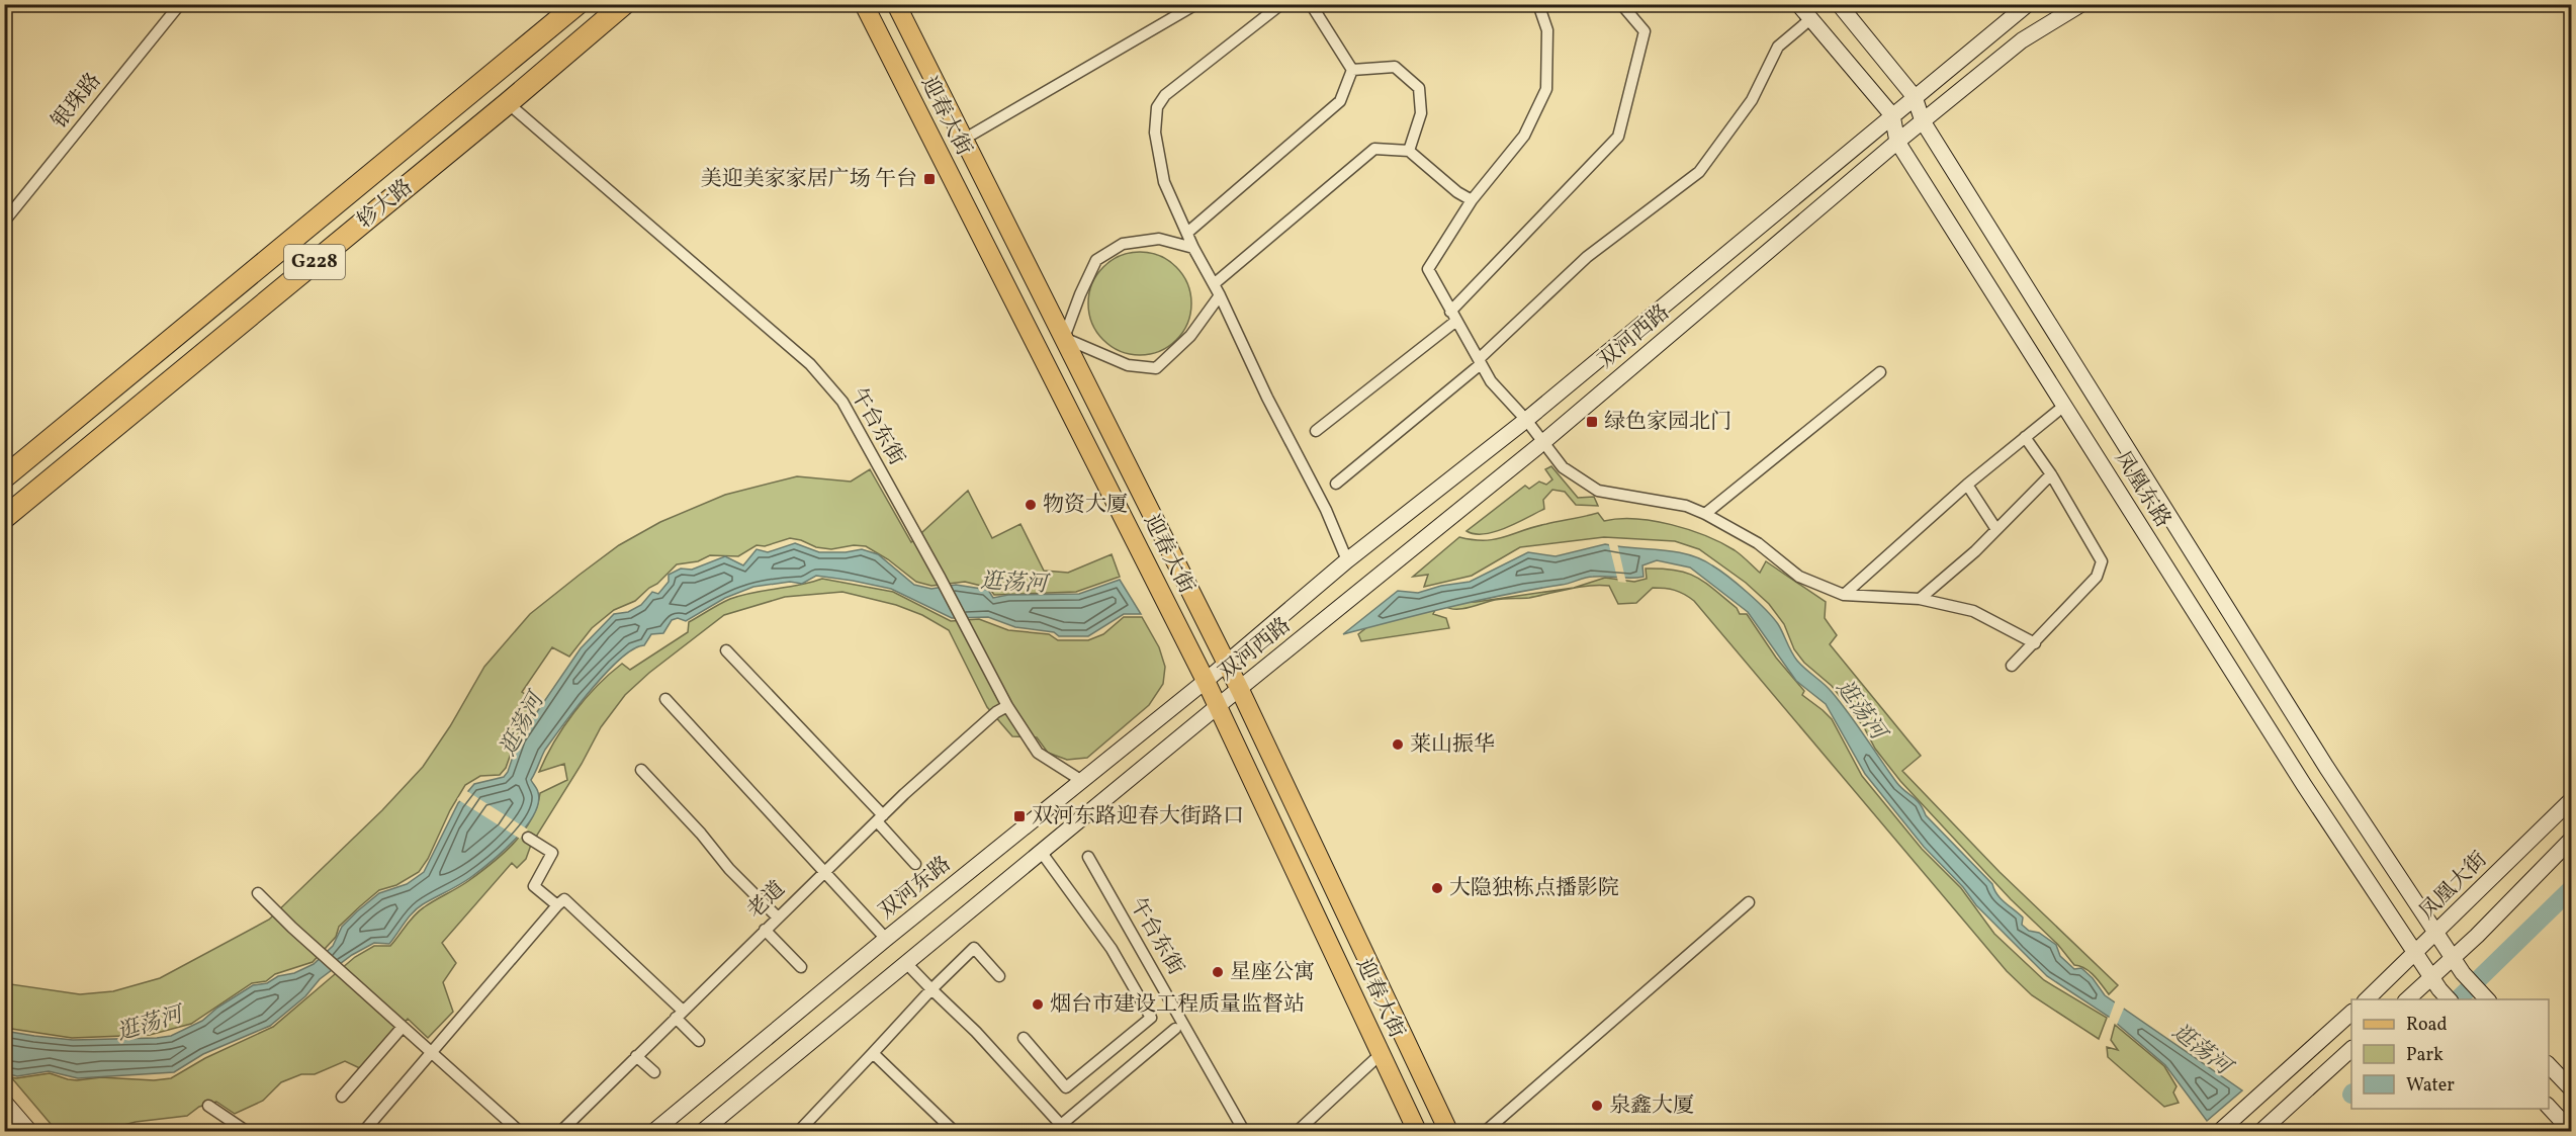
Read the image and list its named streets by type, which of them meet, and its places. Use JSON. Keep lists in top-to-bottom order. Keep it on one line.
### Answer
{"streets":{"highway":["轸大路","G228"],"main road":["迎春大街"],"street":["银珠路","双河西路","午台东街","凤凰东路","凤凰大街","双河东路","老道"]},"crossings":[["迎春大街","双河西路"],["迎春大街","双河东路"],["轸大路","午台东街"],["双河西路","凤凰东路"],["双河西路","双河东路"],["午台东街","双河东路"],["午台东街","老道"],["凤凰东路","凤凰大街"]],"water":["逛荡河"],"places":{"transit":["美迎美家家居广场 午台","绿色家园北门","双河东路迎春大街路口"],"other":["物资大厦","莱山振华","大隐独栋点播影院","星座公寓","烟台市建设工程质量监督站","泉鑫大厦"]},"legend":["Road","Park","Water"]}
